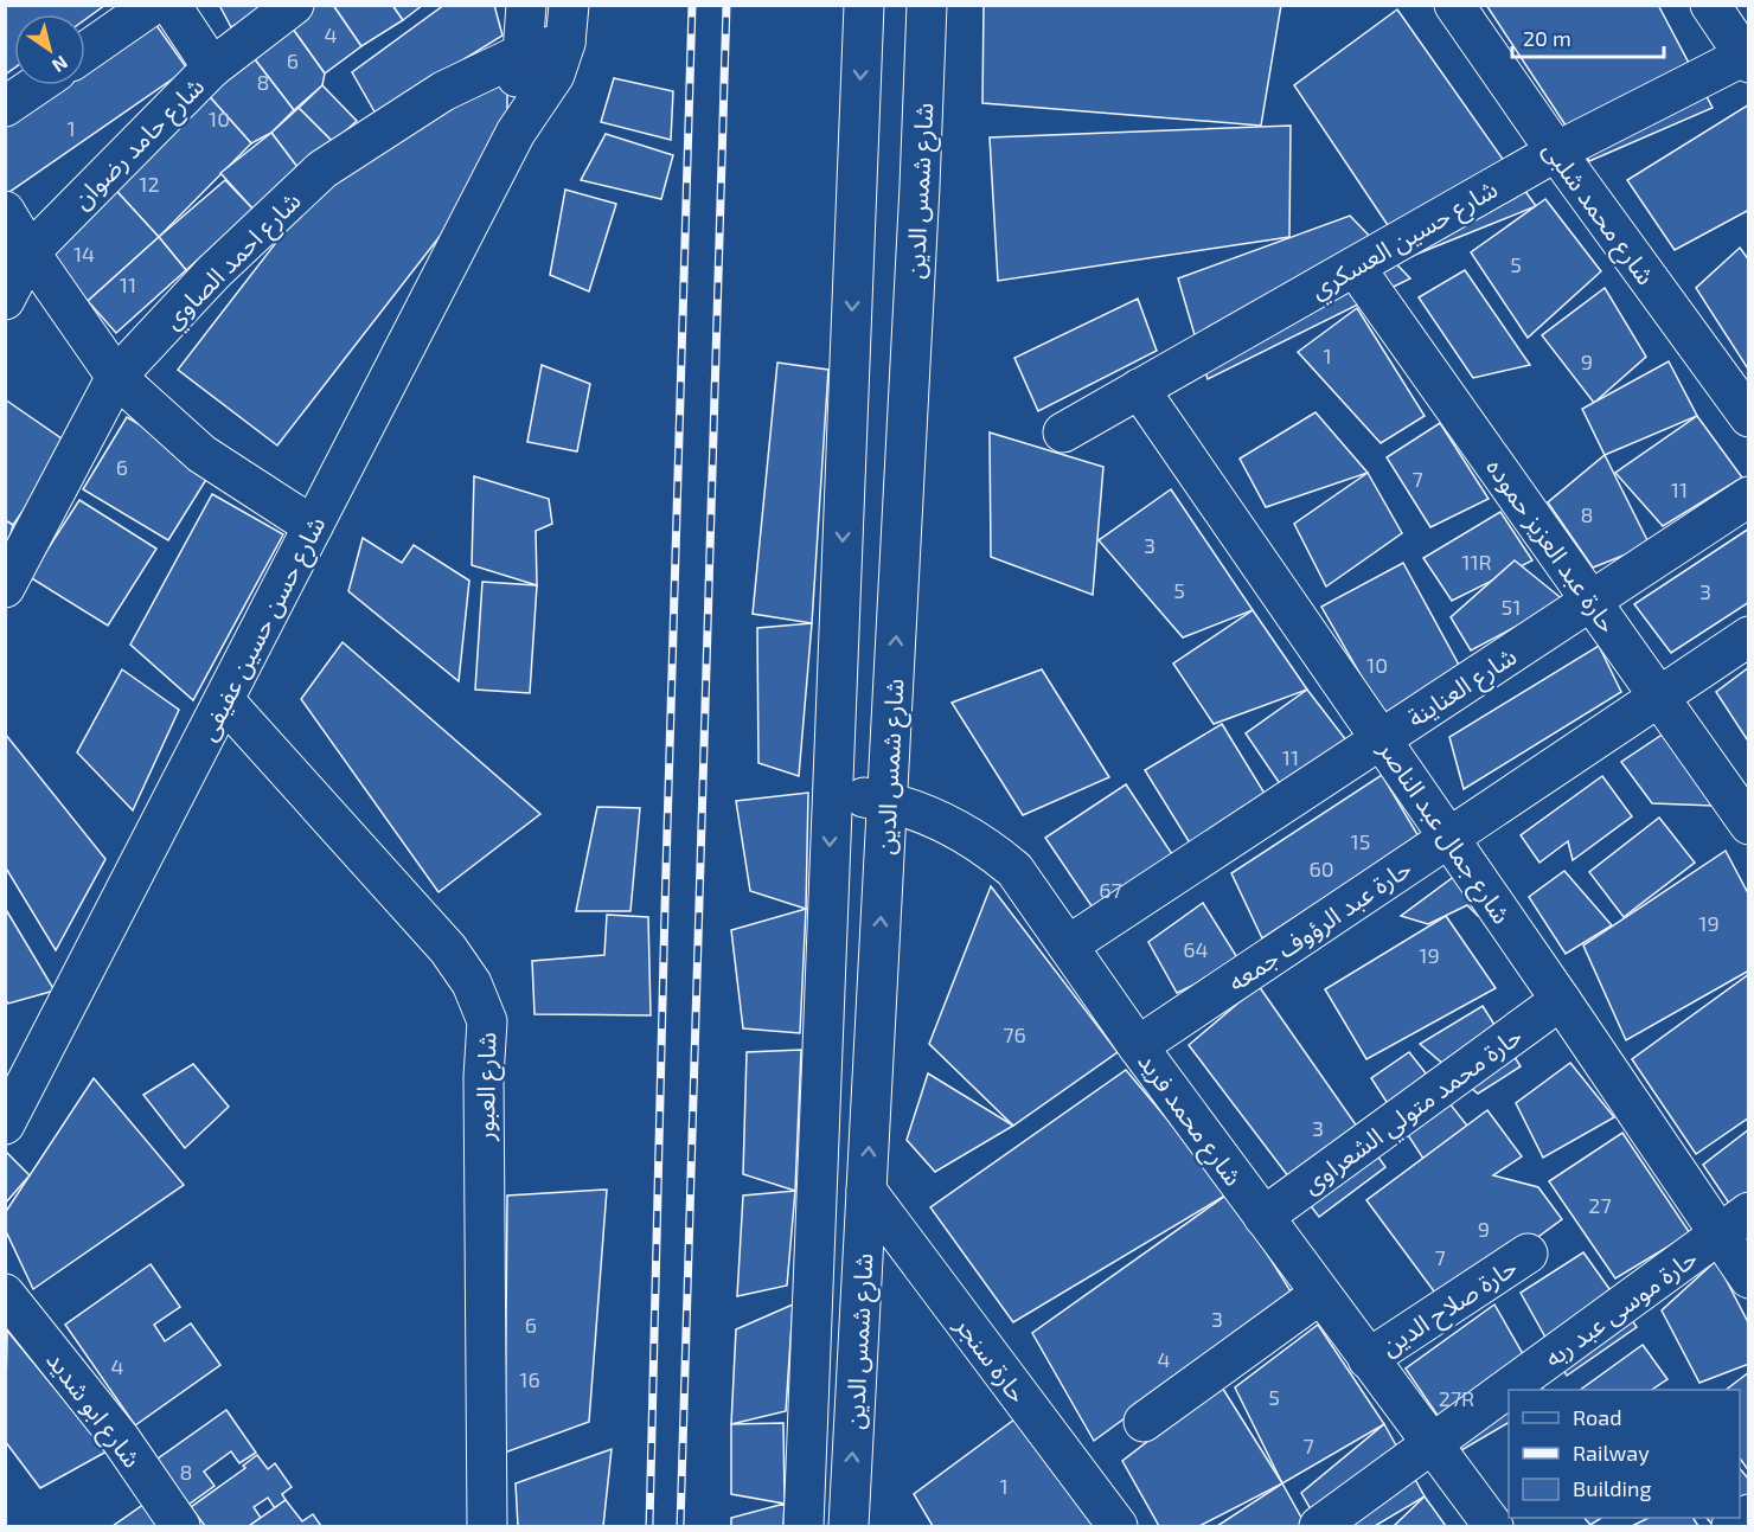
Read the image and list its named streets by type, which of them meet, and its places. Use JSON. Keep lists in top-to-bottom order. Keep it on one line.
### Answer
{"streets":{"street":["شارع حامد رضوان","شارع شمس الدين","شارع محمد شلبى","شارع حسين العسكري","شارع احمد الصاوي","حارة عبد العزيز حموده","شارع حسن حسين عفيفى","شارع العناينة","شارع جمال عبد الناصر","حارة عبد الرؤوف جمعه","شارع العبور","حارة محمد متولي الشعراوى","شارع محمد فريد","حارة صلاح الدين","حارة موسى عبد ربه","حارة سنجر","شارع ابو شديد"]},"crossings":[["شارع شمس الدين","شارع محمد فريد"],["شارع شمس الدين","حارة سنجر"],["شارع محمد شلبى","شارع حسين العسكري"],["شارع حسين العسكري","حارة عبد العزيز حموده"],["شارع حسين العسكري","شارع جمال عبد الناصر"],["شارع احمد الصاوي","شارع حسن حسين عفيفى"],["حارة عبد العزيز حموده","شارع العناينة"],["حارة عبد العزيز حموده","حارة عبد الرؤوف جمعه"],["شارع حسن حسين عفيفى","شارع العبور"],["شارع العناينة","شارع جمال عبد الناصر"],["شارع العناينة","شارع محمد فريد"],["شارع جمال عبد الناصر","حارة عبد الرؤوف جمعه"],["شارع جمال عبد الناصر","حارة محمد متولي الشعراوى"],["شارع جمال عبد الناصر","حارة موسى عبد ربه"],["حارة عبد الرؤوف جمعه","شارع محمد فريد"],["حارة محمد متولي الشعراوى","شارع محمد فريد"],["شارع محمد فريد","حارة صلاح الدين"],["شارع محمد فريد","حارة موسى عبد ربه"]],"house_numbers":["4","6","8","10","1","12","14","5","11","1","9","6","7","11","8","3","11R","5","3","51","10","11","15","60","67","19","64","19","76","3","27","9","7","3","6","4","4","16","5","27R","7","8","1"],"legend":["Road","Railway","Building"],"scale_bar":"20 m","north":"bottom right"}
